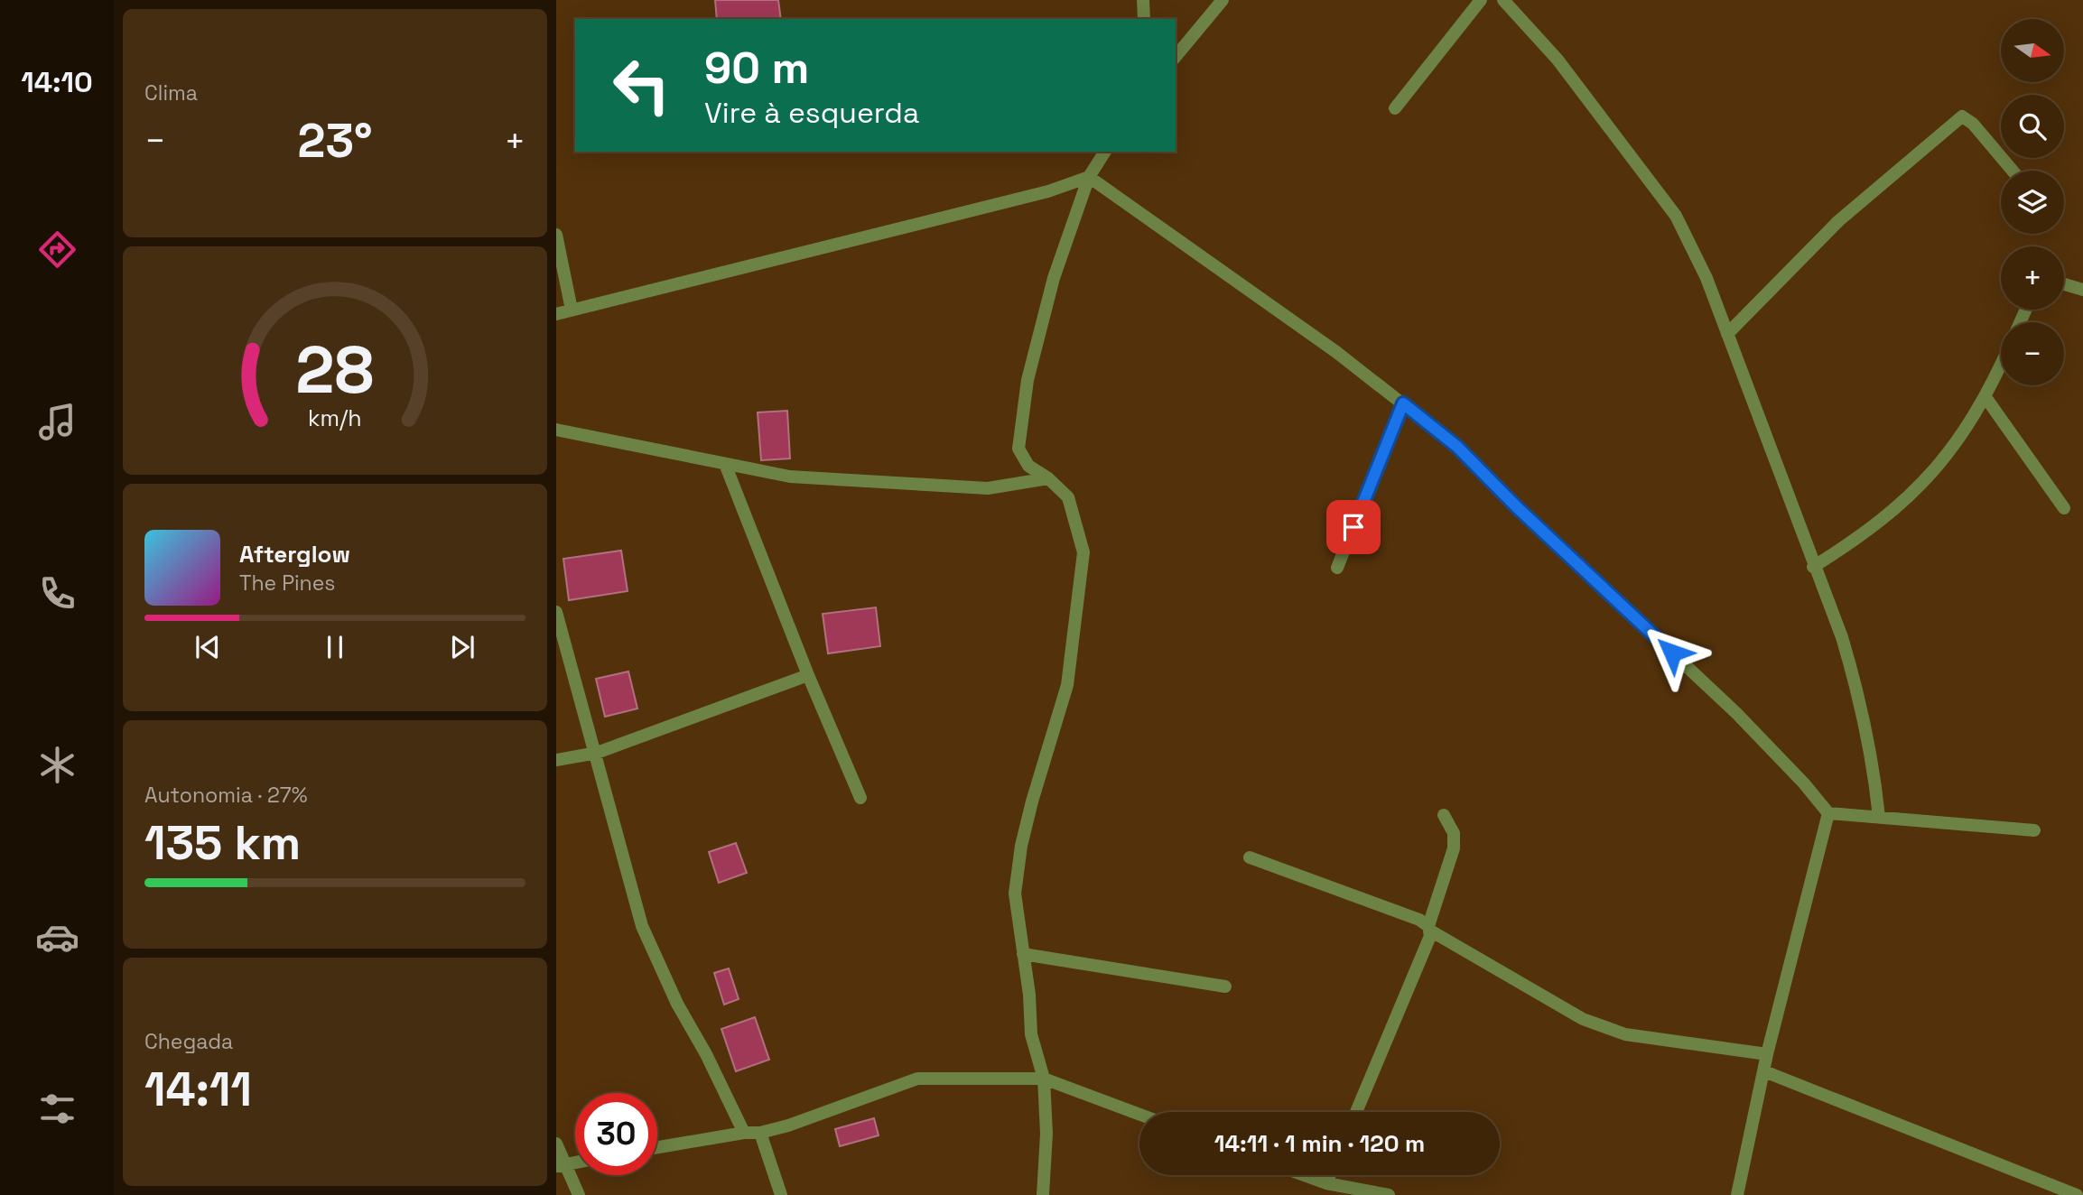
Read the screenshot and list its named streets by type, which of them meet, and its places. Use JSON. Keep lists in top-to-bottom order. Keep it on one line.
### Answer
{"north":"right","page":{"tabs":"14:10","tile":["Clima",["Autonomia · 27%","135 km"],["Chegada","14:11"]],"map_buttons":["+","−"],"turn":["90 m","Vire à esquerda"],"heat":["−","23°","+"],"song":["Afterglow","The Pines"],"limit":"30","trip":"14:11 · 1 min · 120 m","gauge":["28","km/h"]}}
